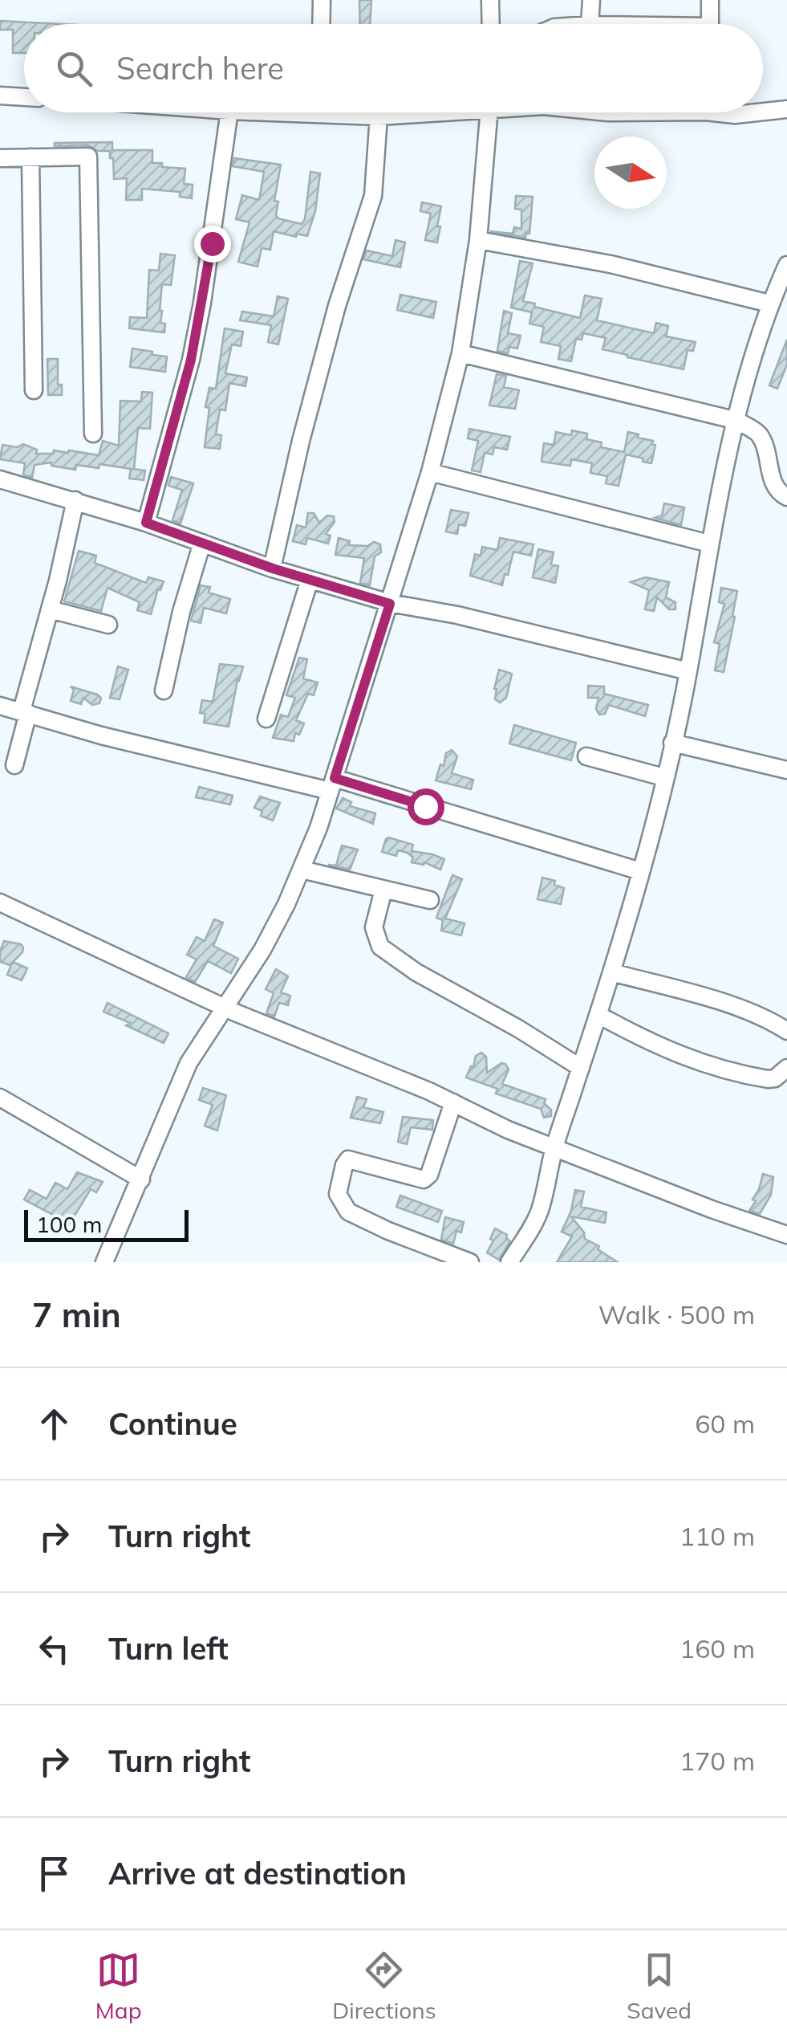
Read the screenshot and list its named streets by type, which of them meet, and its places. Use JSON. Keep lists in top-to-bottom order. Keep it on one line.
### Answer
{"scale_bar":"100 m","north":"right","page":{"search":"Search here","scale":"100 m","heading":["7 min","Walk · 500 m"],"list":[["Continue","60 m"],["Turn right","110 m"],["Turn left","160 m"],["Turn right","170 m"],"Arrive at destination"],"nav":["Map","Directions","Saved"]}}
